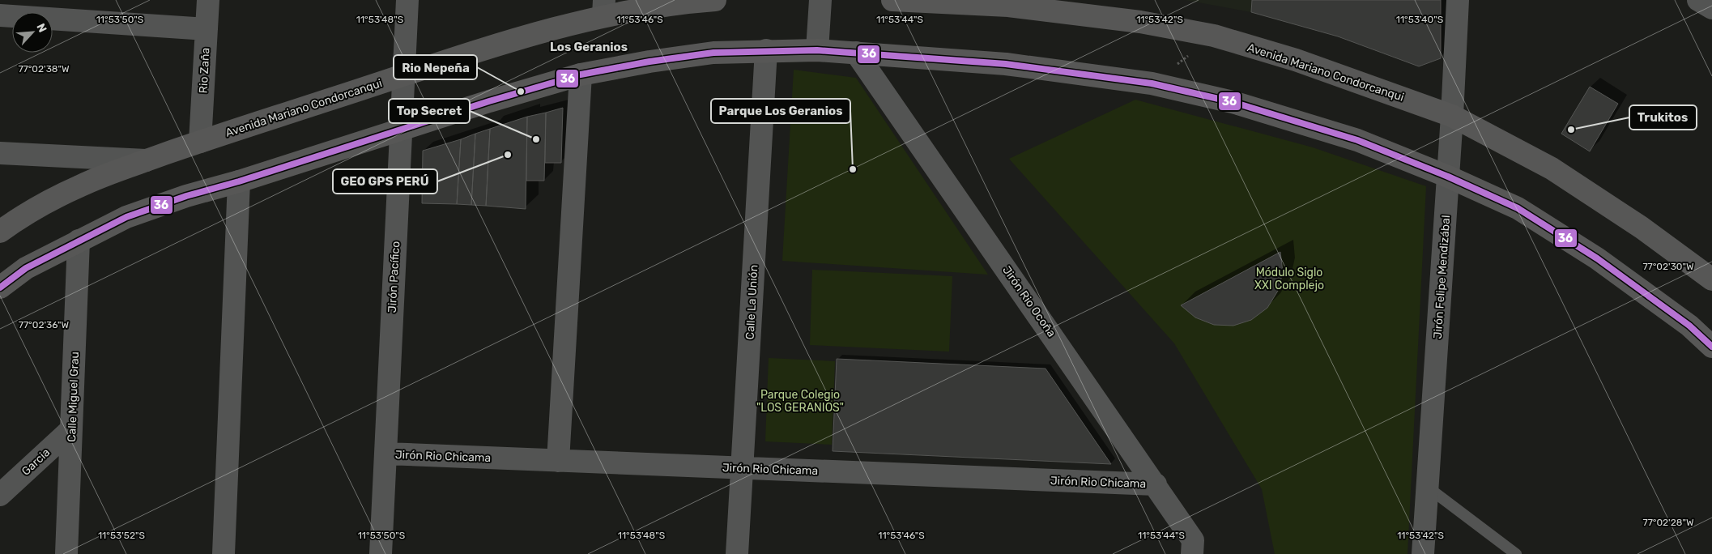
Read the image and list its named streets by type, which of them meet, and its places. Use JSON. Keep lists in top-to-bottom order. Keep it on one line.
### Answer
{"streets":{"main road":["Avenida Mariano Condorcanqui"],"street":["Rio Zaña","Jirón Pacífico","Jirón Felipe Mendizábal","Jirón Rio Ocoña","Calle La Unión","Calle Miguel Grau","Jirón Rio Chicama","Garcia"]},"crossings":[["Rio Zaña","Avenida Mariano Condorcanqui"],["Avenida Mariano Condorcanqui","Jirón Pacífico"],["Avenida Mariano Condorcanqui","Jirón Felipe Mendizábal"],["Jirón Pacífico","Jirón Rio Chicama"],["Jirón Rio Ocoña","Jirón Rio Chicama"],["Calle La Unión","Jirón Rio Chicama"],["Calle Miguel Grau","Garcia"]],"districts":["Los Geranios"],"parks":["Módulo Siglo XXI Complejo","Parque Colegio \"LOS GERANIOS\""],"places":["Rio Nepeña","Trukitos","Top Secret","GEO GPS PERÚ","Parque Los Geranios"],"lines":["transit line 36"],"north":"top right","coordinates":["11°53'50\"S","11°53'48\"S","11°53'46\"S","11°53'44\"S","11°53'42\"S","11°53'40\"S","77°02'38\"W","77°02'30\"W","77°02'36\"W","77°02'28\"W","11°53'52\"S"]}
